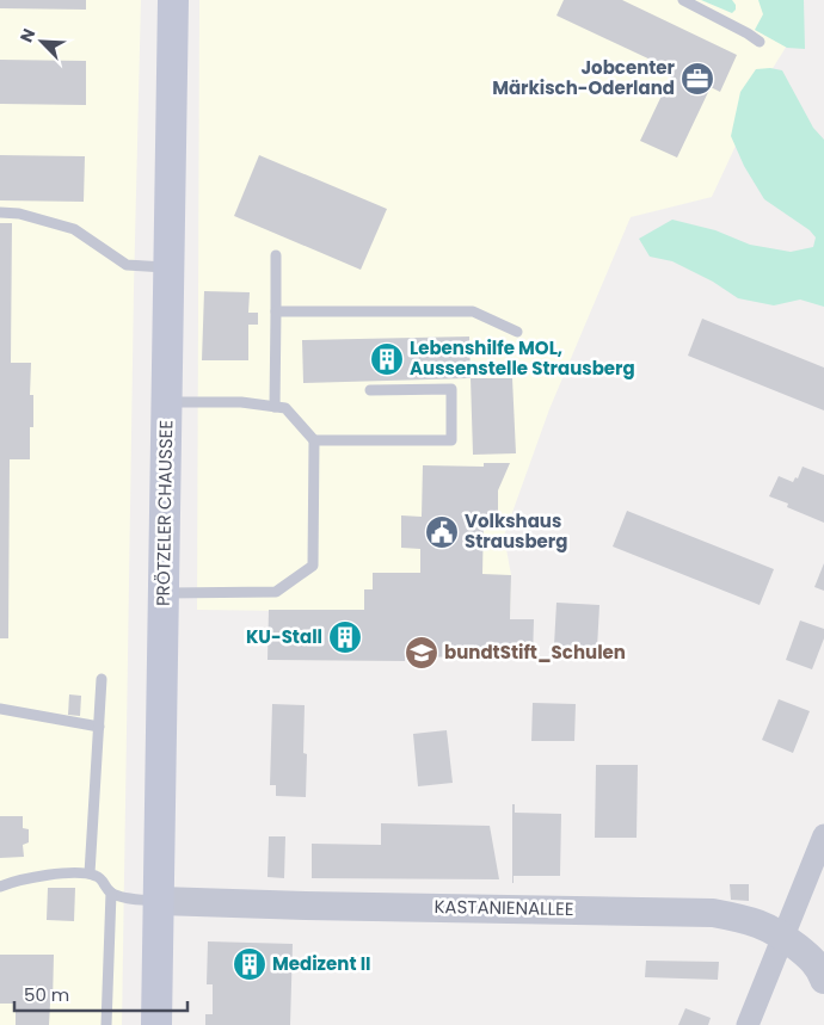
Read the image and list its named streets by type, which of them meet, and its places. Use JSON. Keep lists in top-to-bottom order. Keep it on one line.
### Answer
{"streets":{"main road":["PRÖTZELER CHAUSSEE"],"street":["KASTANIENALLEE"]},"crossings":[["PRÖTZELER CHAUSSEE","KASTANIENALLEE"]],"places":{"office":["Jobcenter Märkisch-Oderland"],"building":["Lebenshilfe MOL, Aussenstelle Strausberg","KU-Stall","Medizent II"],"public building":["Volkshaus Strausberg"],"school or university":["bundtStift_Schulen"]},"scale_bar":"50 m","north":"top left"}
